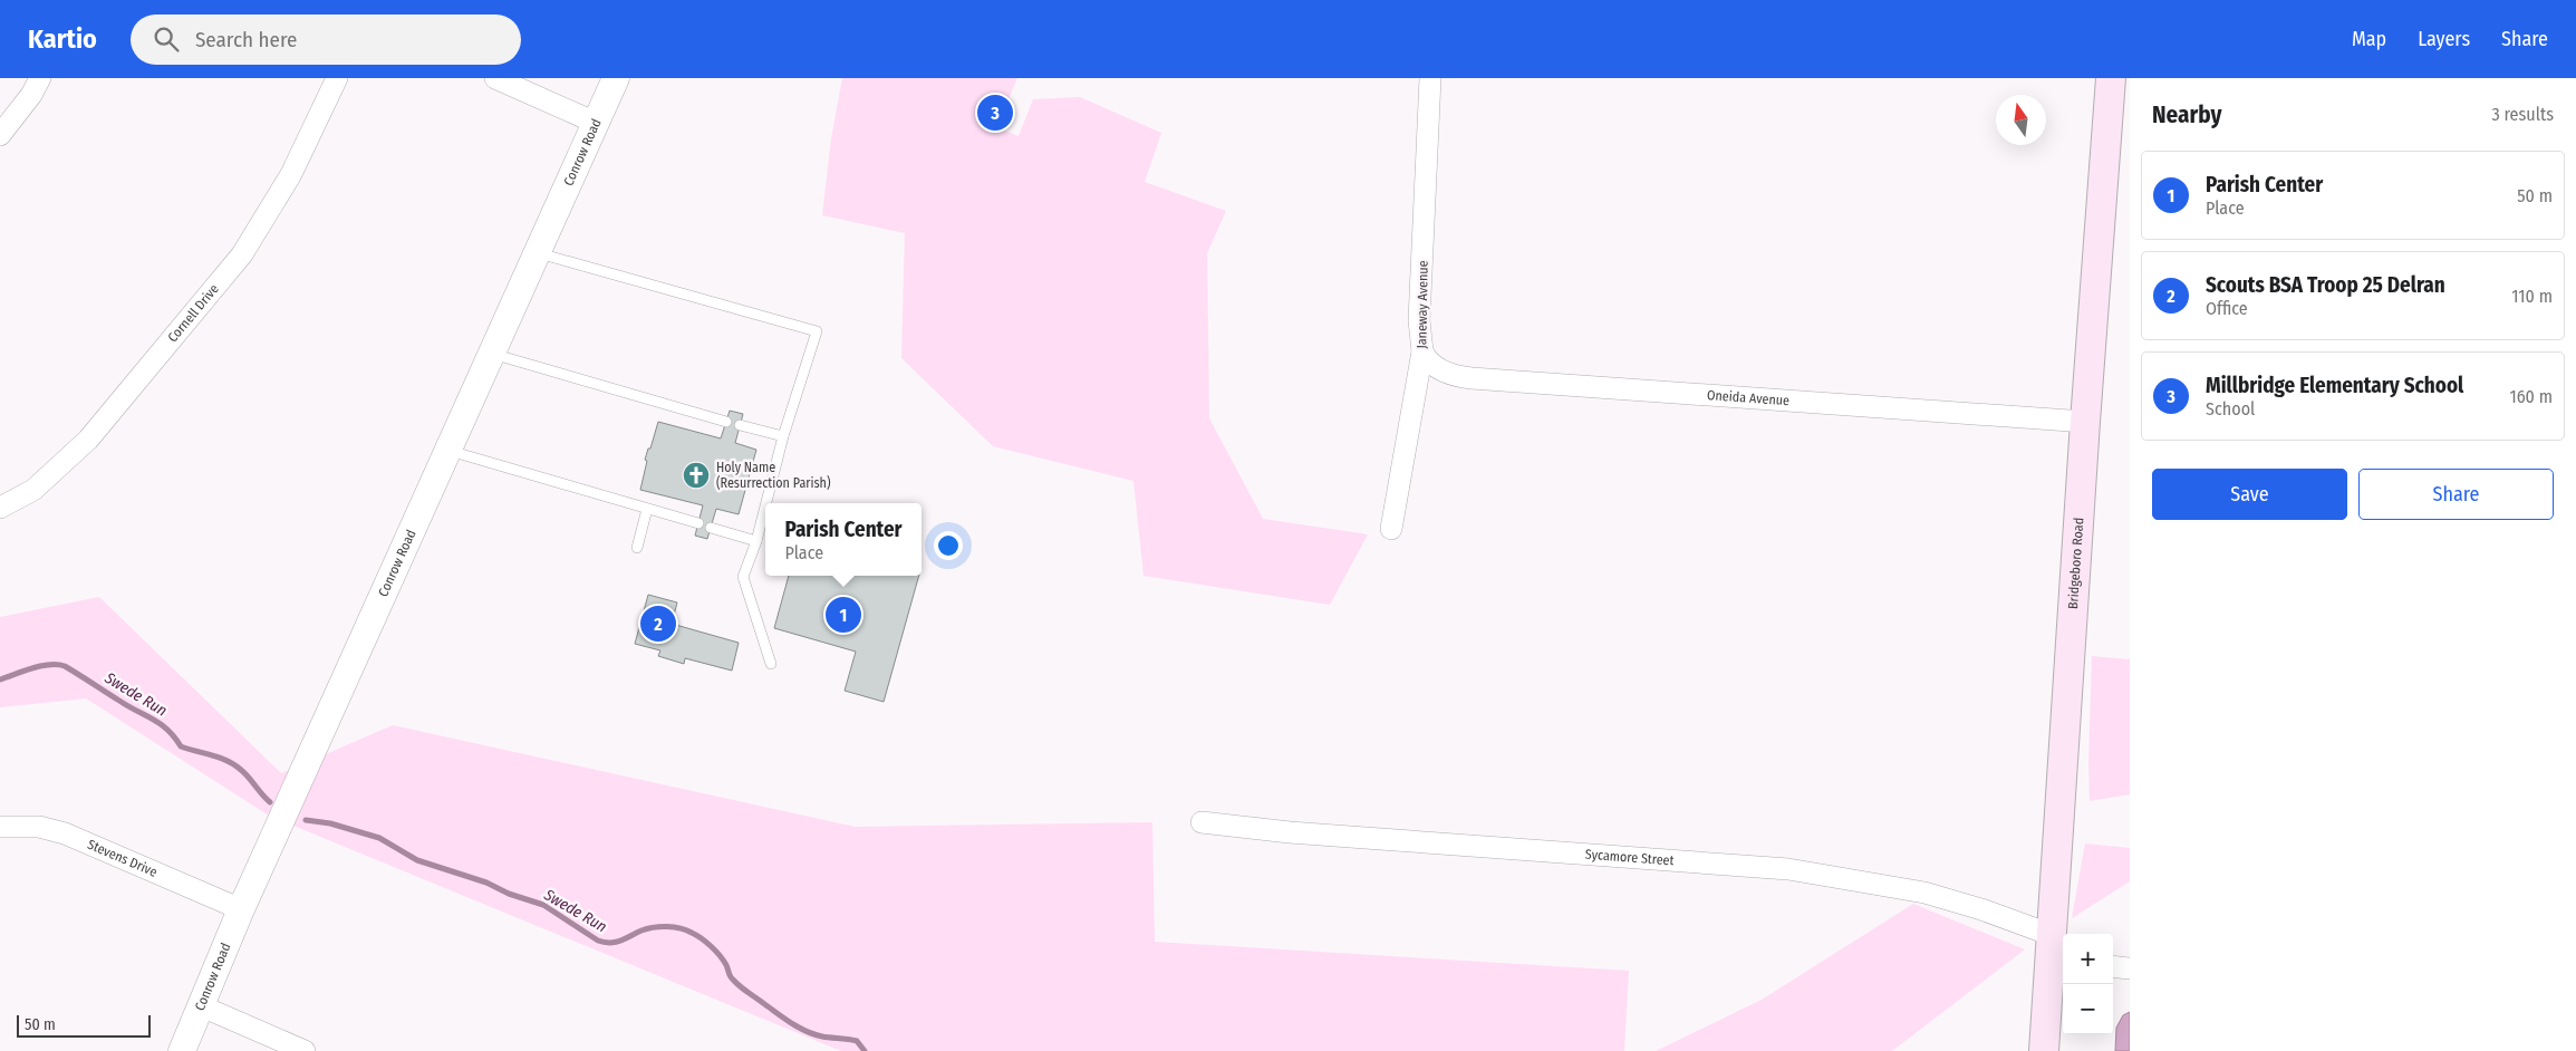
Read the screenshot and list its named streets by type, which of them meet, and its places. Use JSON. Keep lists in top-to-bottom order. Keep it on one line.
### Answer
{"streets":{"main road":["Bridgeboro Road"],"street":["Conrow Road","Janeway Avenue","Cornell Drive","Oneida Avenue","Sycamore Street","Stevens Drive"]},"crossings":[["Conrow Road","Stevens Drive"],["Janeway Avenue","Oneida Avenue"],["Oneida Avenue","Bridgeboro Road"],["Bridgeboro Road","Sycamore Street"]],"water":["Swede Run"],"places":{"church":["Holy Name (Resurrection Parish)"]},"scale_bar":"50 m","north":"top","page":{"header":"Kartio","search":"Search here","nav":["Map","Layers","Share"],"heading":["Nearby","3 results"],"pins":["3","1","2"],"list":[{"mark":"1","name":"Parish Center","note":"Place","value":"50 m"},{"mark":"2","name":"Scouts BSA Troop 25 Delran","note":"Office","value":"110 m"},{"mark":"3","name":"Millbridge Elementary School","note":"School","value":"160 m"}],"buttons":["Save","Share"],"popup":["Parish Center","Place"],"map_buttons":["+","−"],"scale":"50 m"}}
